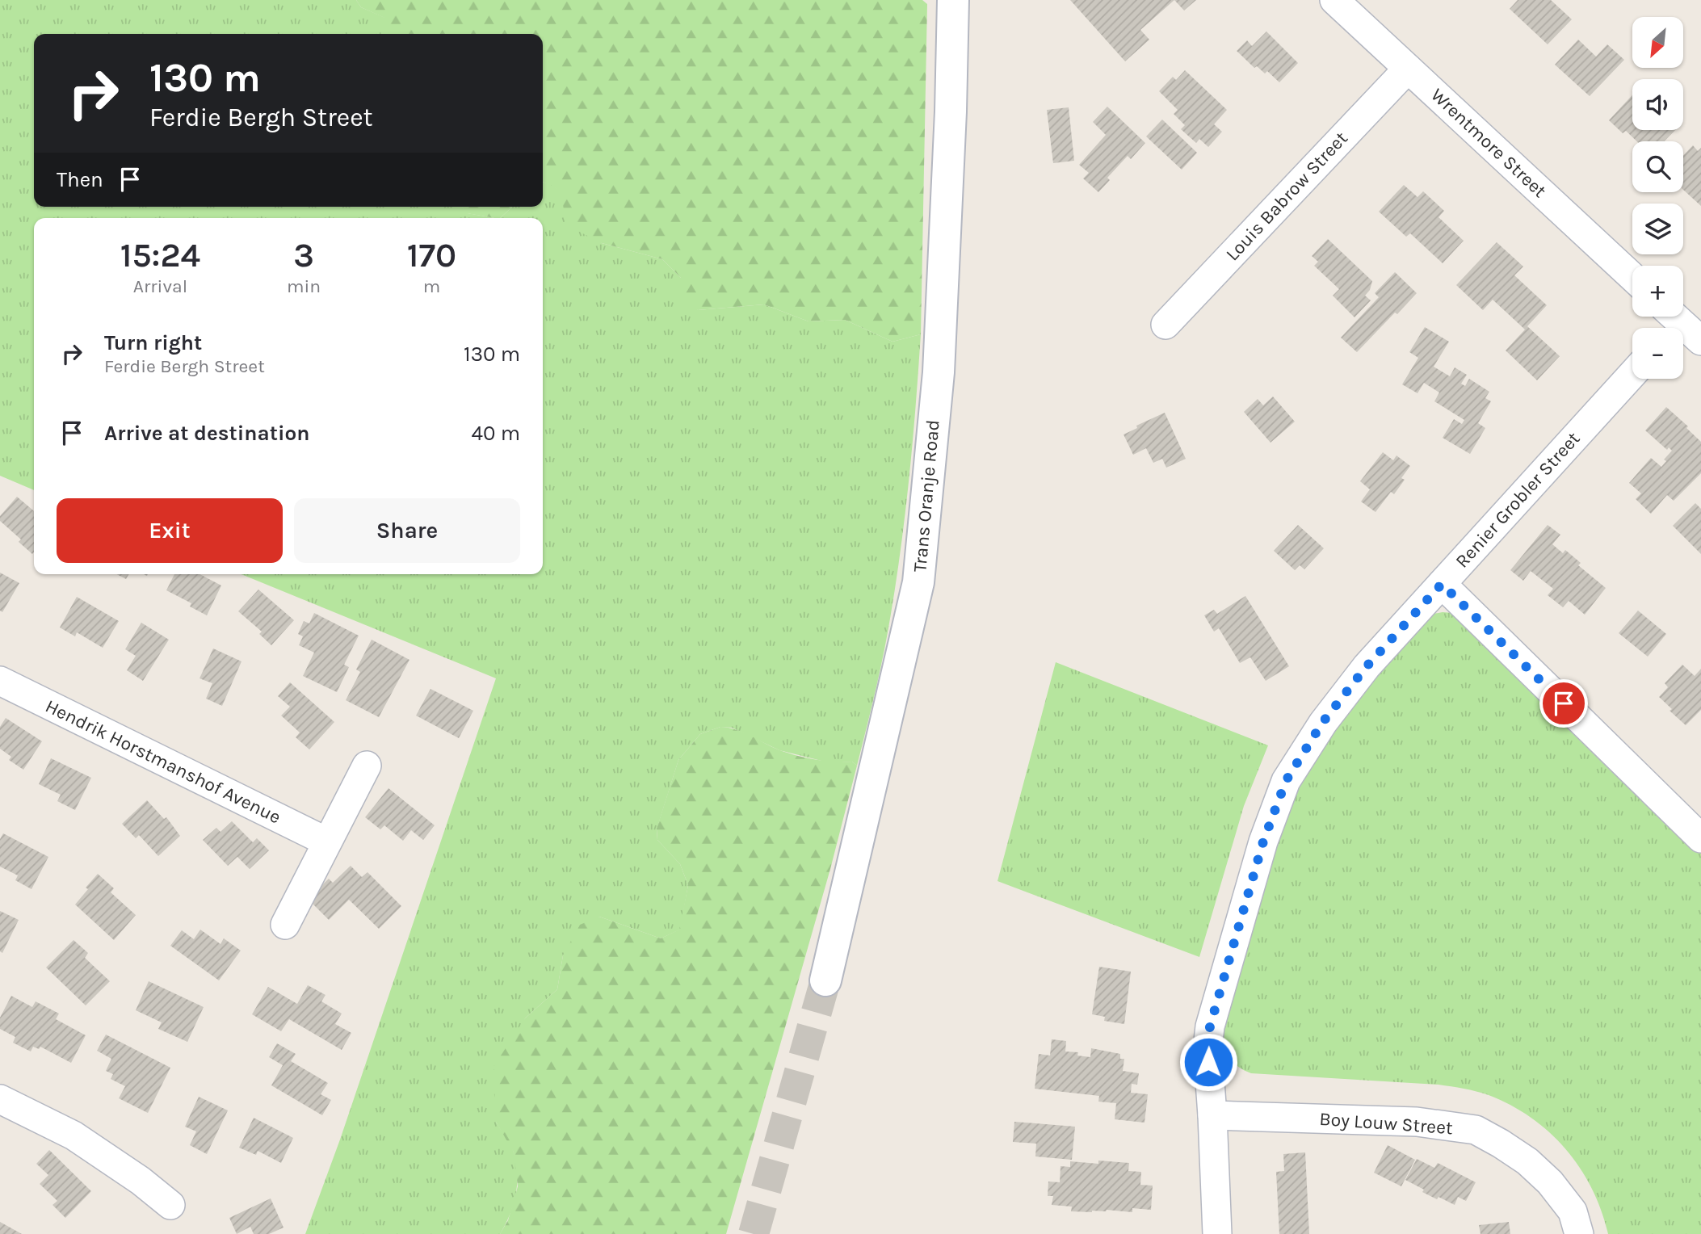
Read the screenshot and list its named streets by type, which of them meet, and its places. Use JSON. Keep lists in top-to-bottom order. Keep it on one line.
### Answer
{"streets":{"main road":["Trans Oranje Road"],"street":["Wrentmore Street","Louis Babrow Street","Renier Grobler Street","Hendrik Horstmanshof Avenue","Boy Louw Street"]},"crossings":[["Wrentmore Street","Louis Babrow Street"],["Renier Grobler Street","Boy Louw Street"]],"north":"bottom left","page":{"map_buttons":["+","−"],"turn":["130 m","Ferdie Bergh Street"],"then":"Then","eta":["15:24","Arrival","3","min","170","m"],"list":[{"name":"Turn right","note":"Ferdie Bergh Street","value":"130 m"},{"name":"Arrive at destination","value":"40 m"}],"buttons":["Exit","Share"]}}
